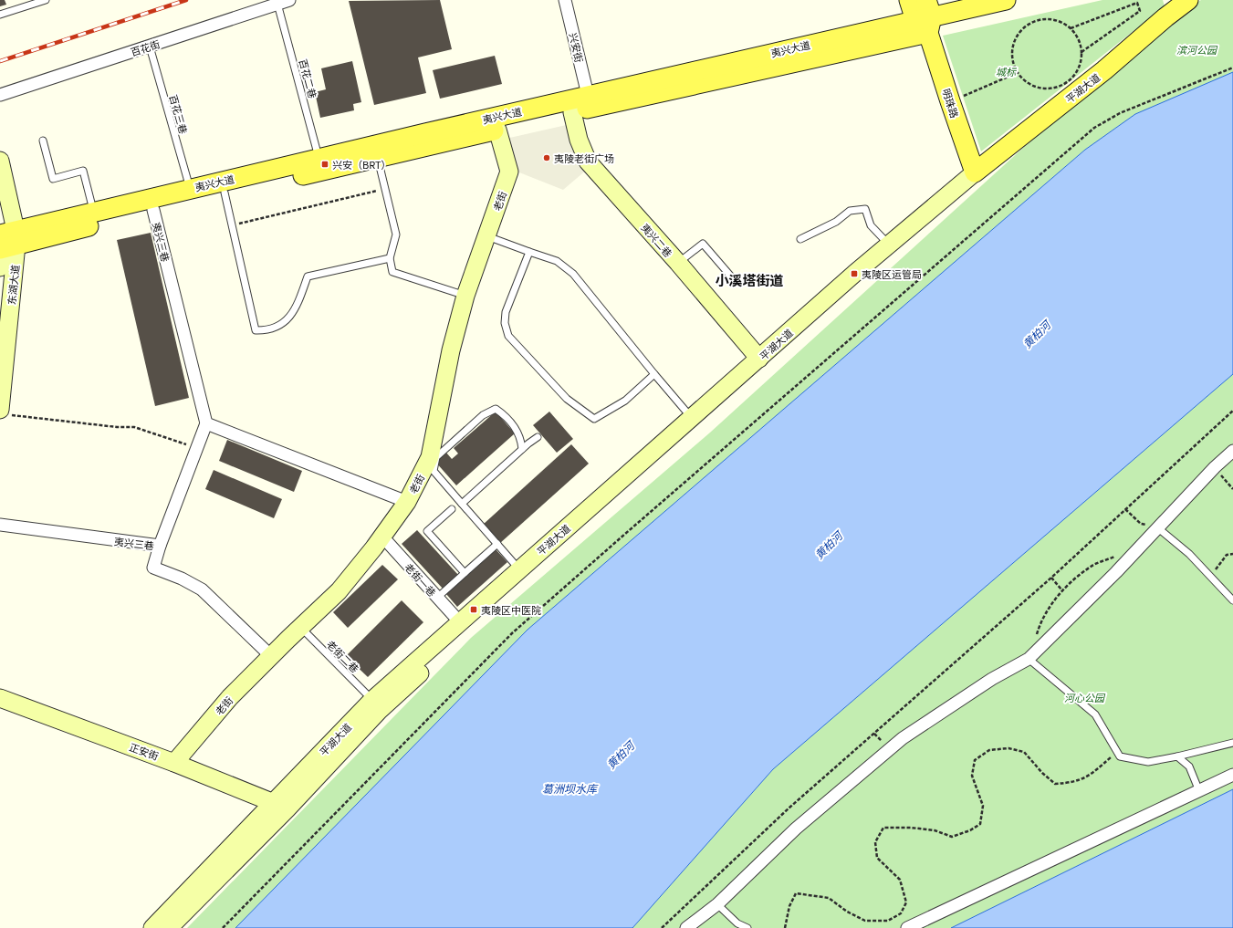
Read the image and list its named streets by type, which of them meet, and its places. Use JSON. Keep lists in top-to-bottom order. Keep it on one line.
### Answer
{"streets":{"main road":["夷兴大道","平湖大道","明珠路","老街","夷兴二巷","东湖大道","正安街"],"street":["百花街","兴安街","夷兴三巷","老街一巷"],"lane":["百花二巷","百花三巷","老街二巷"]},"crossings":[["百花街","百花二巷"],["百花街","百花三巷"],["兴安街","夷兴大道"],["夷兴大道","百花二巷"],["夷兴大道","明珠路"],["夷兴大道","百花三巷"],["夷兴大道","老街"],["夷兴大道","夷兴二巷"],["夷兴大道","夷兴三巷"],["夷兴大道","东湖大道"],["平湖大道","明珠路"],["平湖大道","夷兴二巷"],["平湖大道","老街一巷"],["平湖大道","老街二巷"],["平湖大道","正安街"],["老街","老街一巷"],["老街","老街二巷"],["老街","正安街"]],"districts":["小溪塔街道"],"water":["黄柏河","葛洲坝水库"],"parks":["滨河公园","城标","河心公园"],"places":{"other":["夷陵老街广场"],"transit":["兴安（BRT）","夷陵区运管局","夷陵区中医院"]}}
